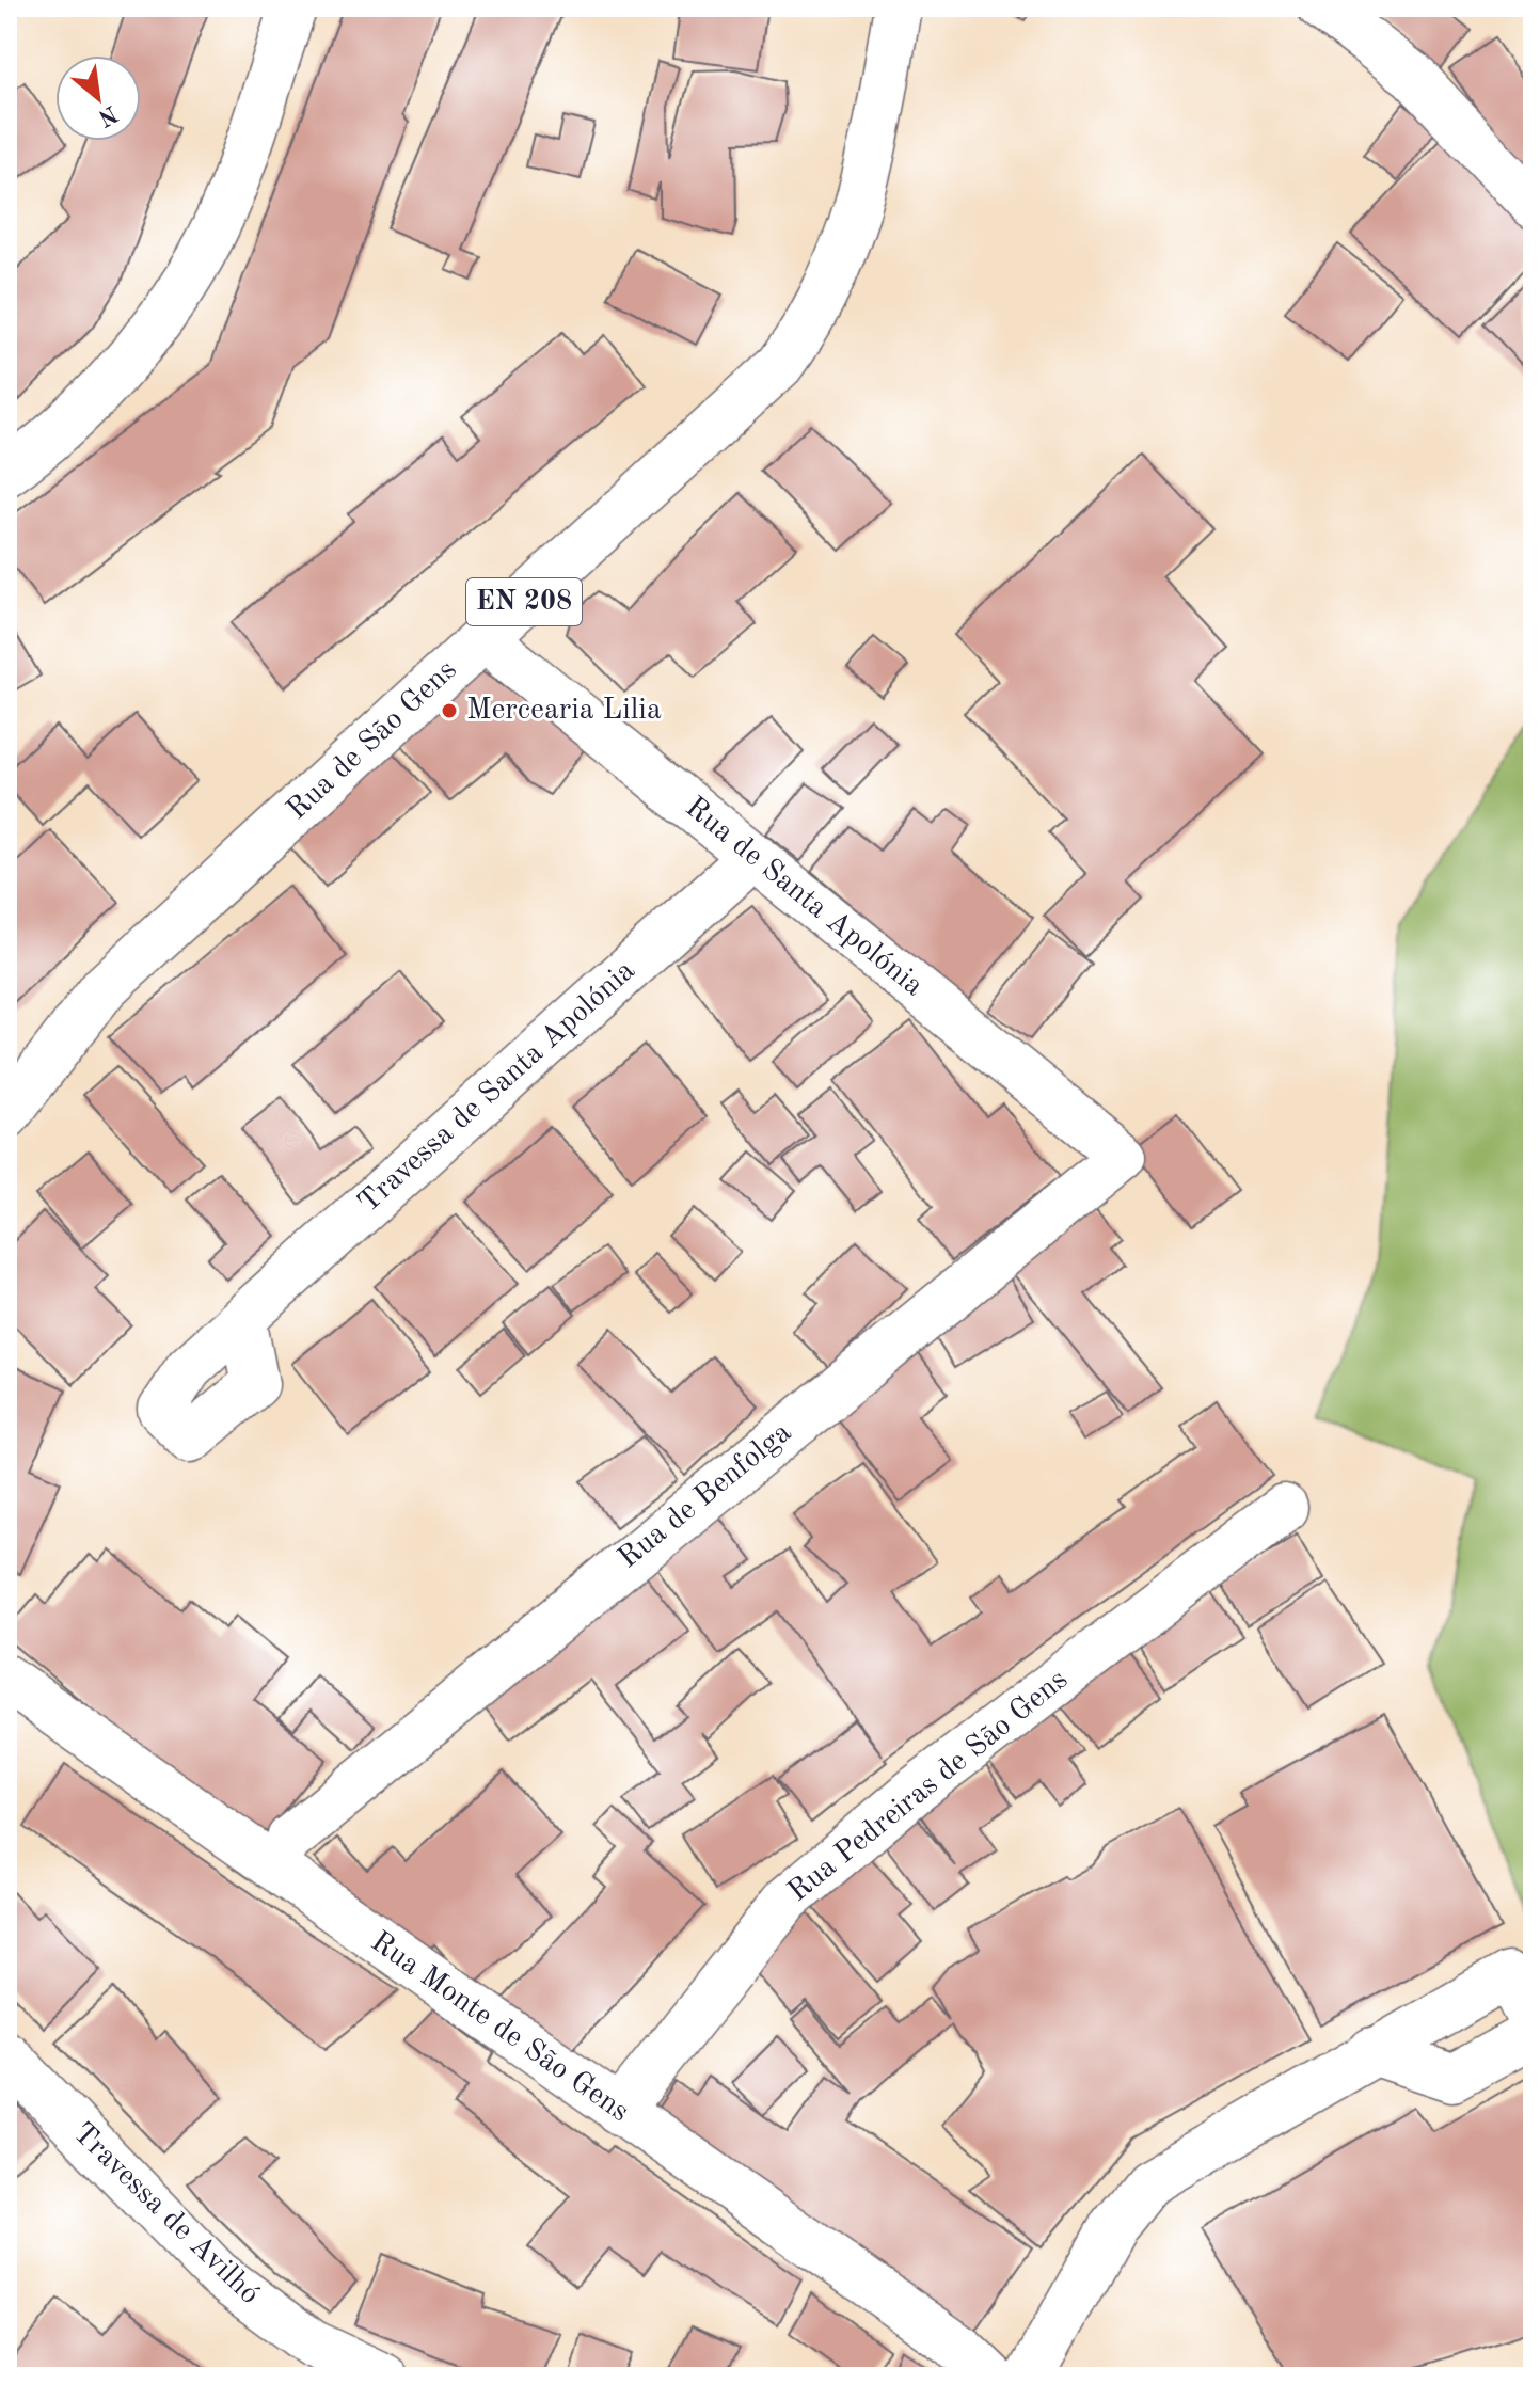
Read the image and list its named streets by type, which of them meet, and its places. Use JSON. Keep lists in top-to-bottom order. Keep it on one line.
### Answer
{"streets":{"street":["EN 208","Rua de São Gens","Rua de Santa Apolónia","Travessa de Santa Apolónia","Rua de Benfolga","Rua Pedreiras de São Gens","Rua Monte de São Gens","Travessa de Avilhó"]},"crossings":[["Rua de São Gens","Rua de Santa Apolónia"],["Rua de Santa Apolónia","Travessa de Santa Apolónia"],["Rua de Santa Apolónia","Rua de Benfolga"],["Rua Pedreiras de São Gens","Rua Monte de São Gens"]],"places":["Mercearia Lilia"],"north":"bottom right"}
